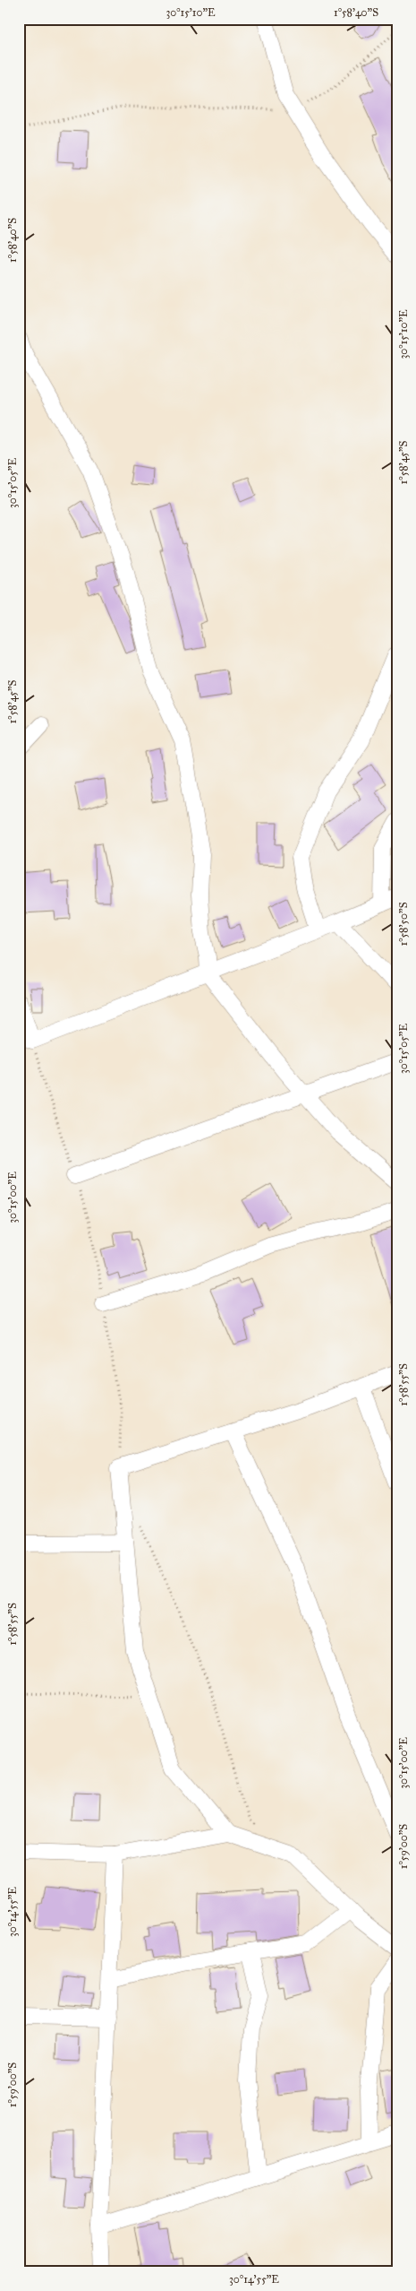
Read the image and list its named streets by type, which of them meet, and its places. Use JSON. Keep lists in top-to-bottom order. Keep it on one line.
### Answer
{"coordinates":["30°15'10\"E","1°58'40\"S","1°58'45\"S","30°15'05\"E","1°58'50\"S","30°15'00\"E","1°58'55\"S","1°59'00\"S","30°14'55\"E"]}
